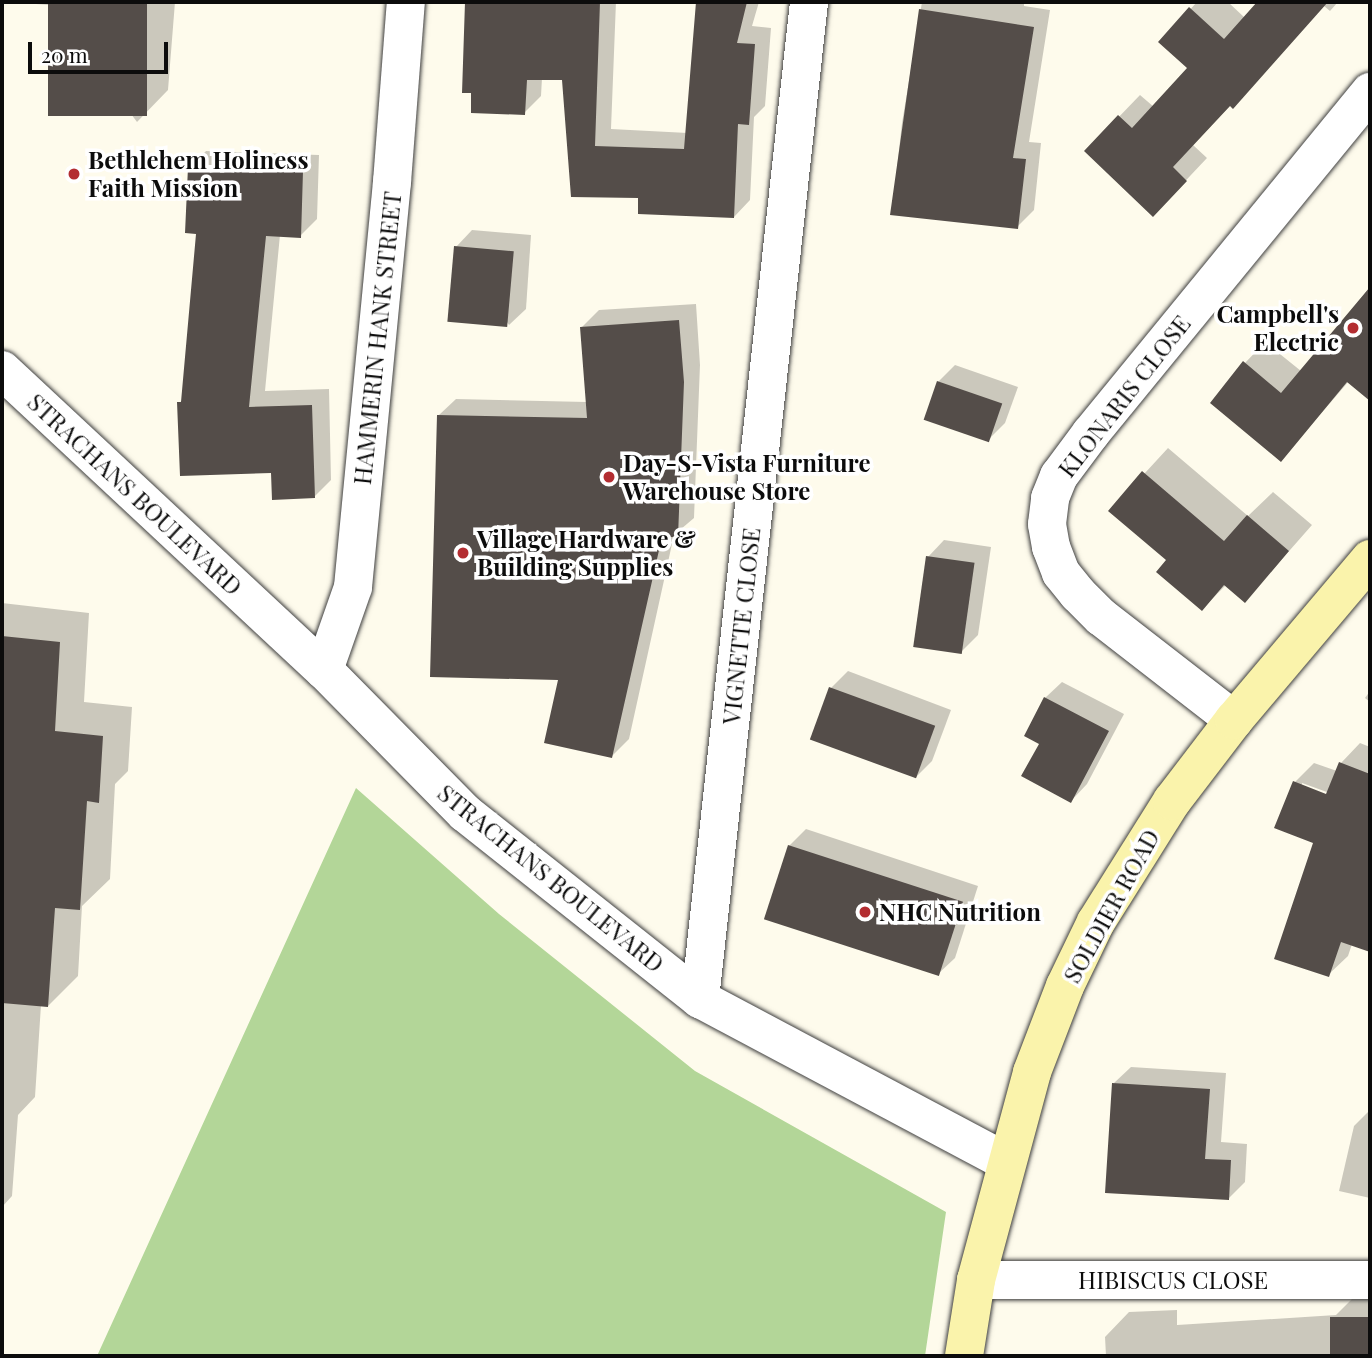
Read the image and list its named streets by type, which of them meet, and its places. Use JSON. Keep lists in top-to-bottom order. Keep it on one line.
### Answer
{"streets":{"main road":["SOLDIER ROAD"],"street":["HAMMERIN HANK STREET","KLONARIS CLOSE","STRACHANS BOULEVARD","VIGNETTE CLOSE","HIBISCUS CLOSE"]},"crossings":[["HAMMERIN HANK STREET","STRACHANS BOULEVARD"],["KLONARIS CLOSE","SOLDIER ROAD"],["STRACHANS BOULEVARD","VIGNETTE CLOSE"],["STRACHANS BOULEVARD","SOLDIER ROAD"],["SOLDIER ROAD","HIBISCUS CLOSE"]],"places":["Bethlehem Holiness Faith Mission","Campbell's Electric","Day-S-Vista Furniture Warehouse Store","Village Hardware & Building Supplies","NHC Nutrition"],"scale_bar":"20 m"}
